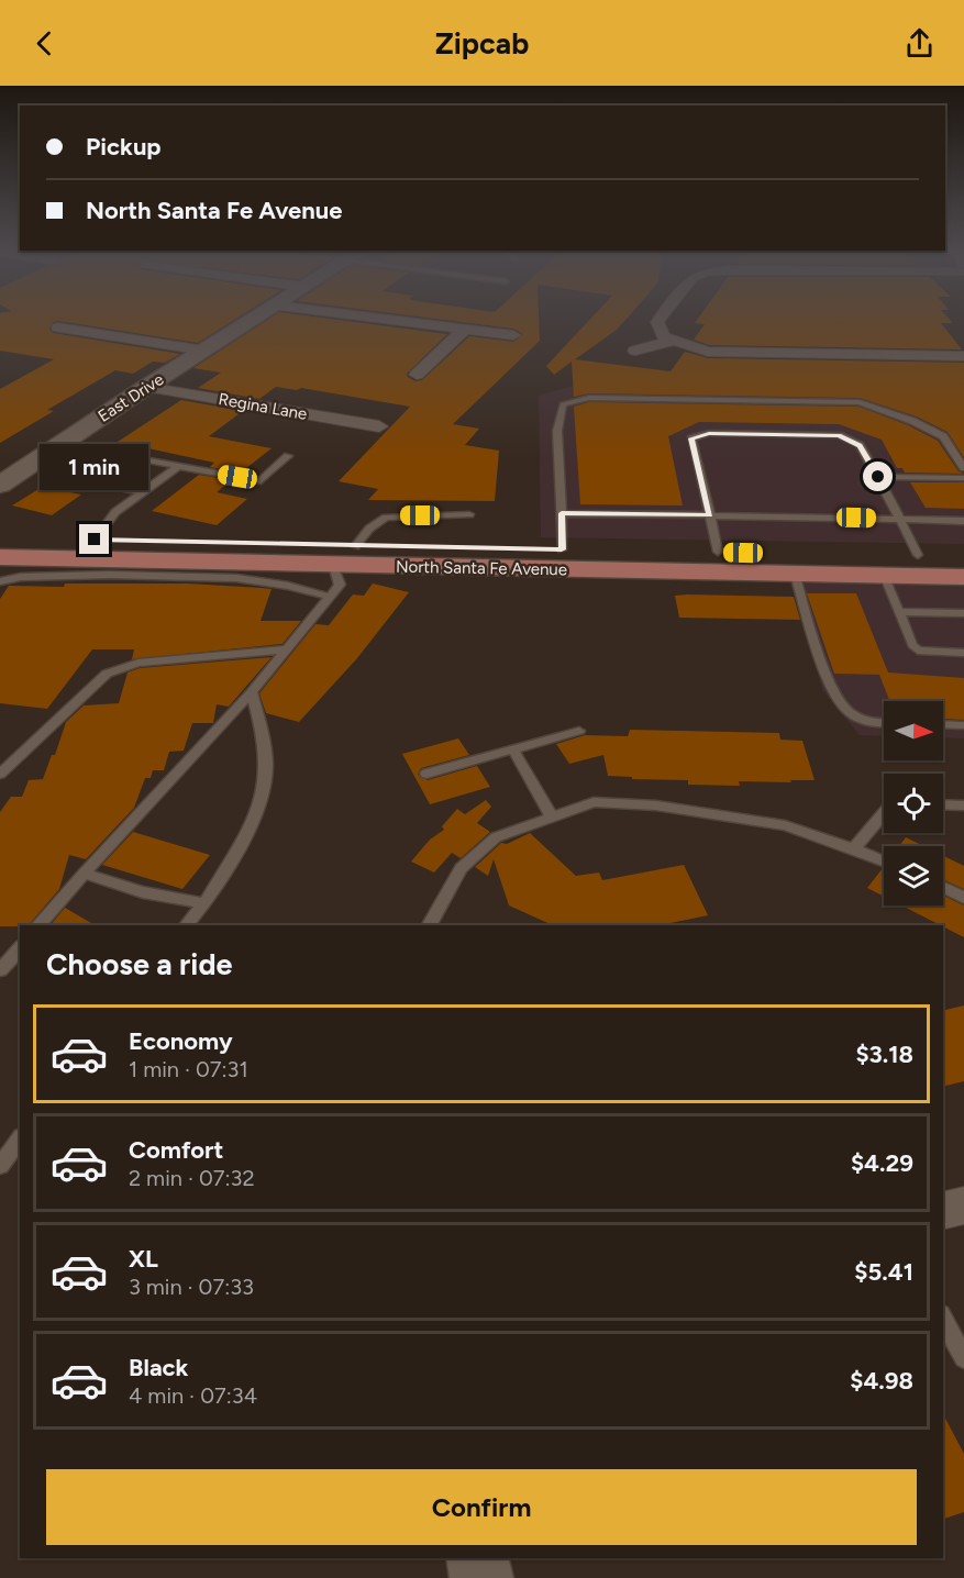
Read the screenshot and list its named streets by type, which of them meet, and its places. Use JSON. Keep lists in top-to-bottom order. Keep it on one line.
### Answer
{"streets":{"main road":["North Santa Fe Avenue"],"street":["East Drive","Regina Lane"]},"crossings":[["East Drive","Regina Lane"]],"north":"right","page":{"header":"Zipcab","banner":["Pickup","North Santa Fe Avenue"],"bubble":"1 min","heading":"Choose a ride","list":[{"name":"Economy","note":"1 min · 07:31","value":"$3.18"},{"name":"Comfort","note":"2 min · 07:32","value":"$4.29"},{"name":"XL","note":"3 min · 07:33","value":"$5.41"},{"name":"Black","note":"4 min · 07:34","value":"$4.98"}],"buttons":"Confirm"}}
